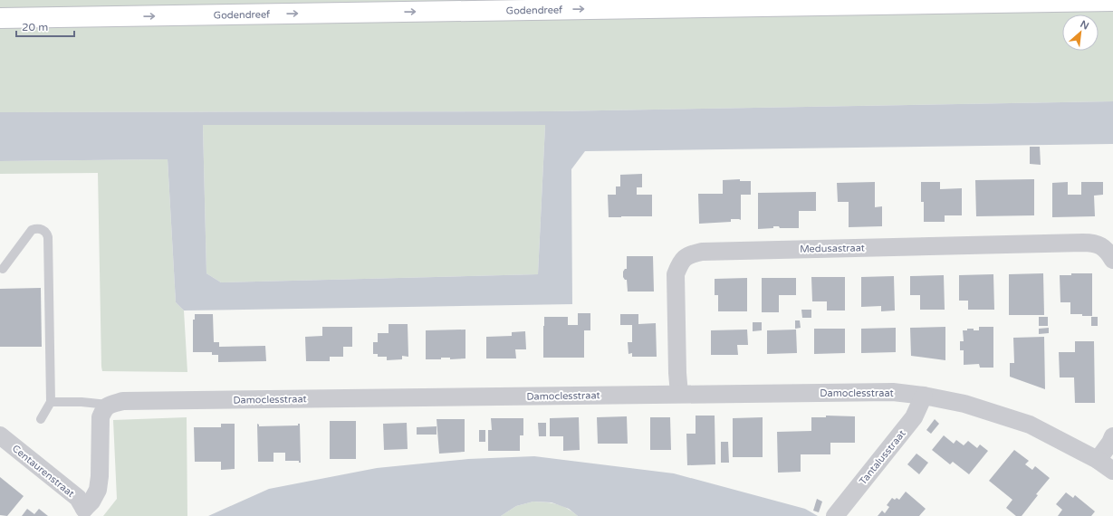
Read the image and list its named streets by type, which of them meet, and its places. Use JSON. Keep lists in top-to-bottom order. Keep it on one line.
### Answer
{"streets":{"main road":["Godendreef"],"street":["Medusastraat","Damoclesstraat","Tantalusstraat","Centaurenstraat"]},"crossings":[["Medusastraat","Damoclesstraat"],["Damoclesstraat","Tantalusstraat"]],"one_way":["Godendreef"],"scale_bar":"20 m","north":"top right"}
